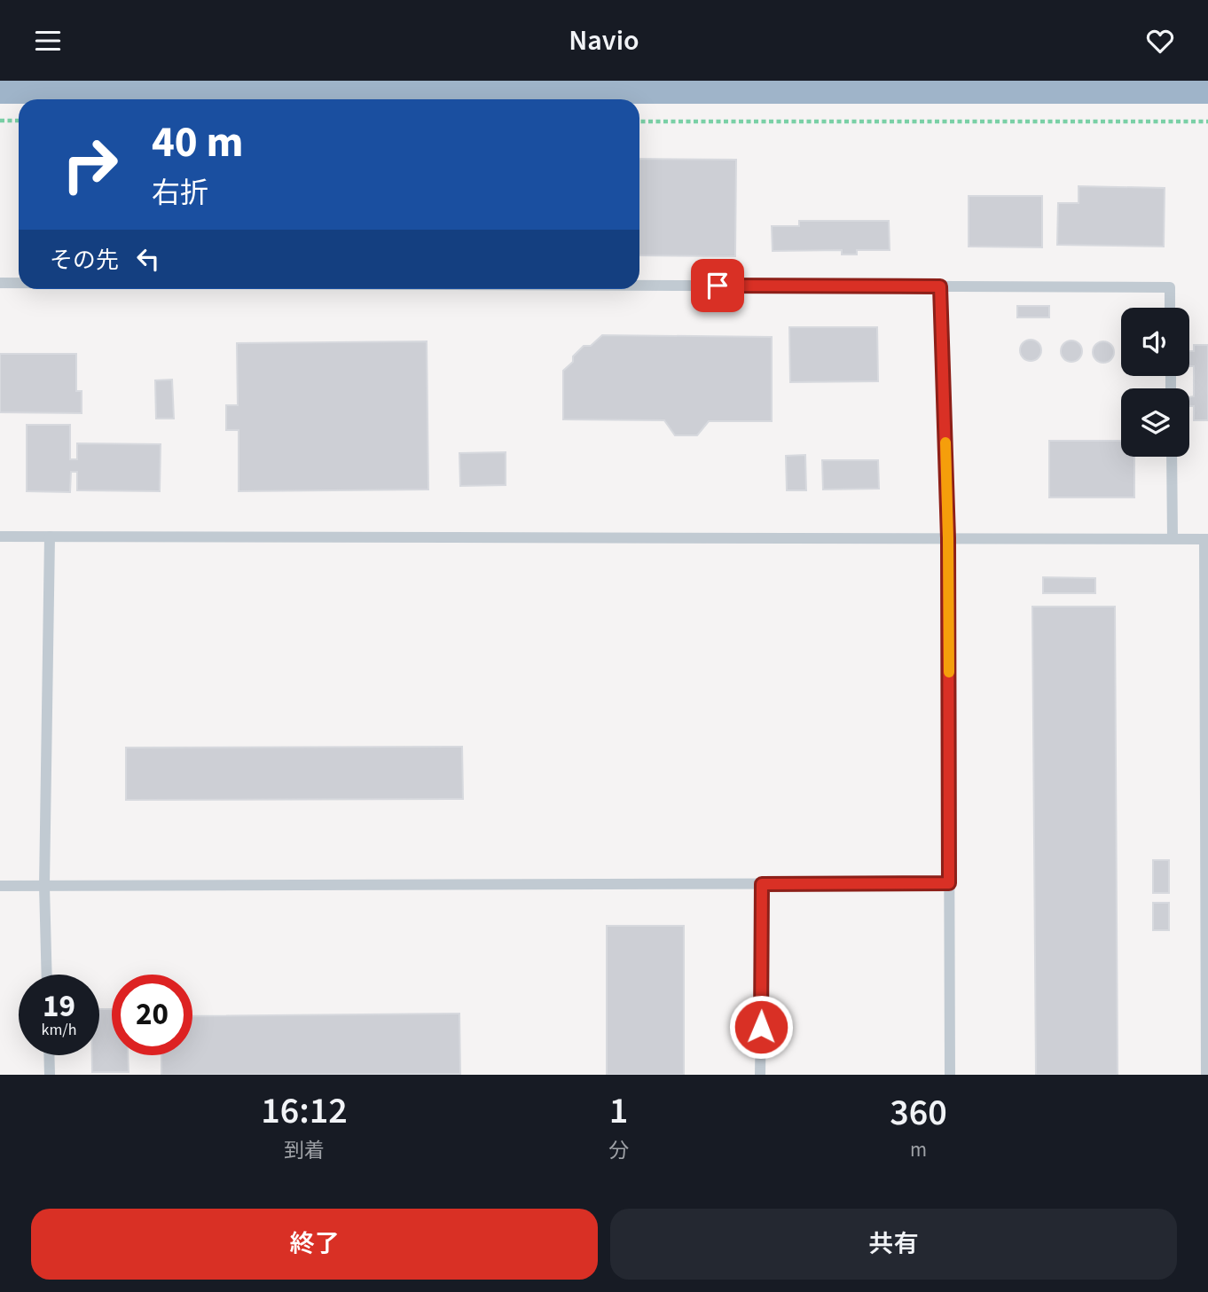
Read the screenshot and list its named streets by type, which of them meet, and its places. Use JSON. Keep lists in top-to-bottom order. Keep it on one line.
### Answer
{"page":{"header":"Navio","turn":["40 m","右折"],"then":"その先","speed":"19 km/h","limit":"20","eta":["16:12","到着","1","分","360","m"],"buttons":["終了","共有"]}}
